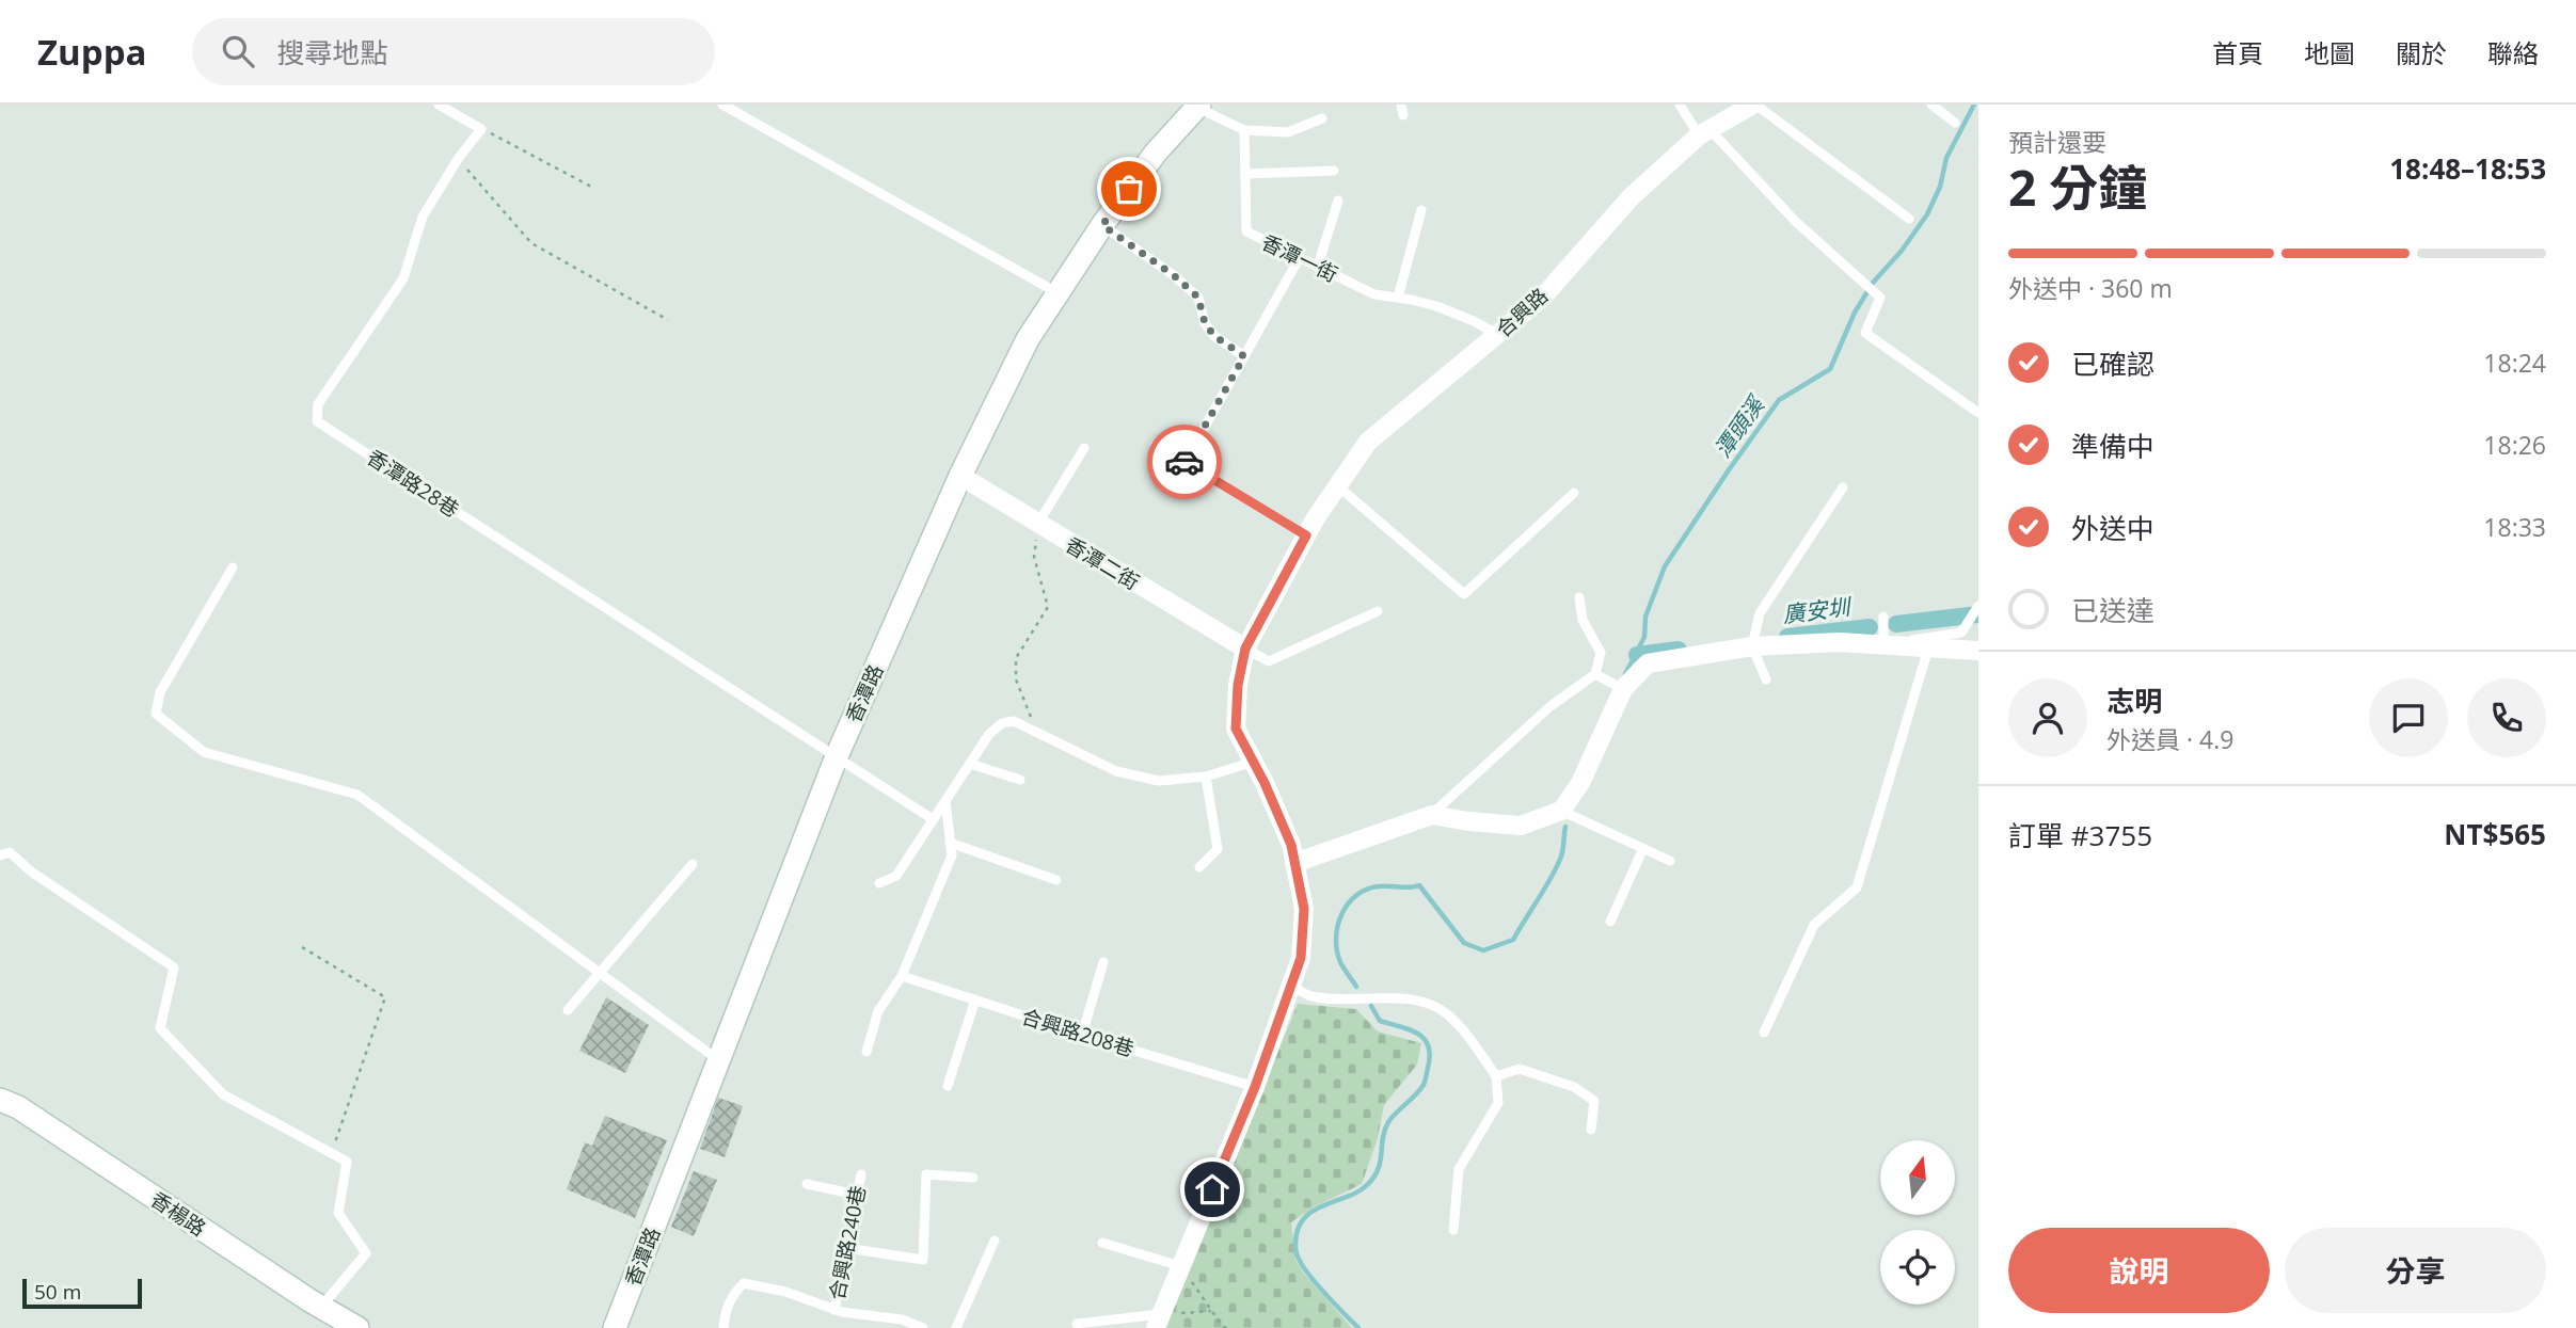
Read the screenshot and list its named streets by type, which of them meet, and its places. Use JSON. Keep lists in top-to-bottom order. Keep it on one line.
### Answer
{"streets":{"street":["合興路","香潭二街","香潭路","香楊路"],"lane":["香潭一街","香潭路28巷","合興路208巷","合興路240巷"]},"crossings":[["香潭一街","合興路"],["合興路","香潭二街"],["合興路","合興路208巷"],["香潭路28巷","香潭路"],["香潭二街","香潭路"]],"water":["潭頭溪","廣安圳"],"scale_bar":"50 m","north":"top","page":{"header":"Zuppa","search":"搜尋地點","nav":["首頁","地圖","關於","聯絡"],"heading":["2 分鐘","預計還要","18:48–18:53"],"panel":["志明","外送員 · 4.9","訂單 #3755","NT$565"],"bar":"外送中 · 360 m","list":[["已確認","18:24"],["準備中","18:26"],["外送中","18:33"],"已送達"],"buttons":["說明","分享"],"scale":"50 m"}}
